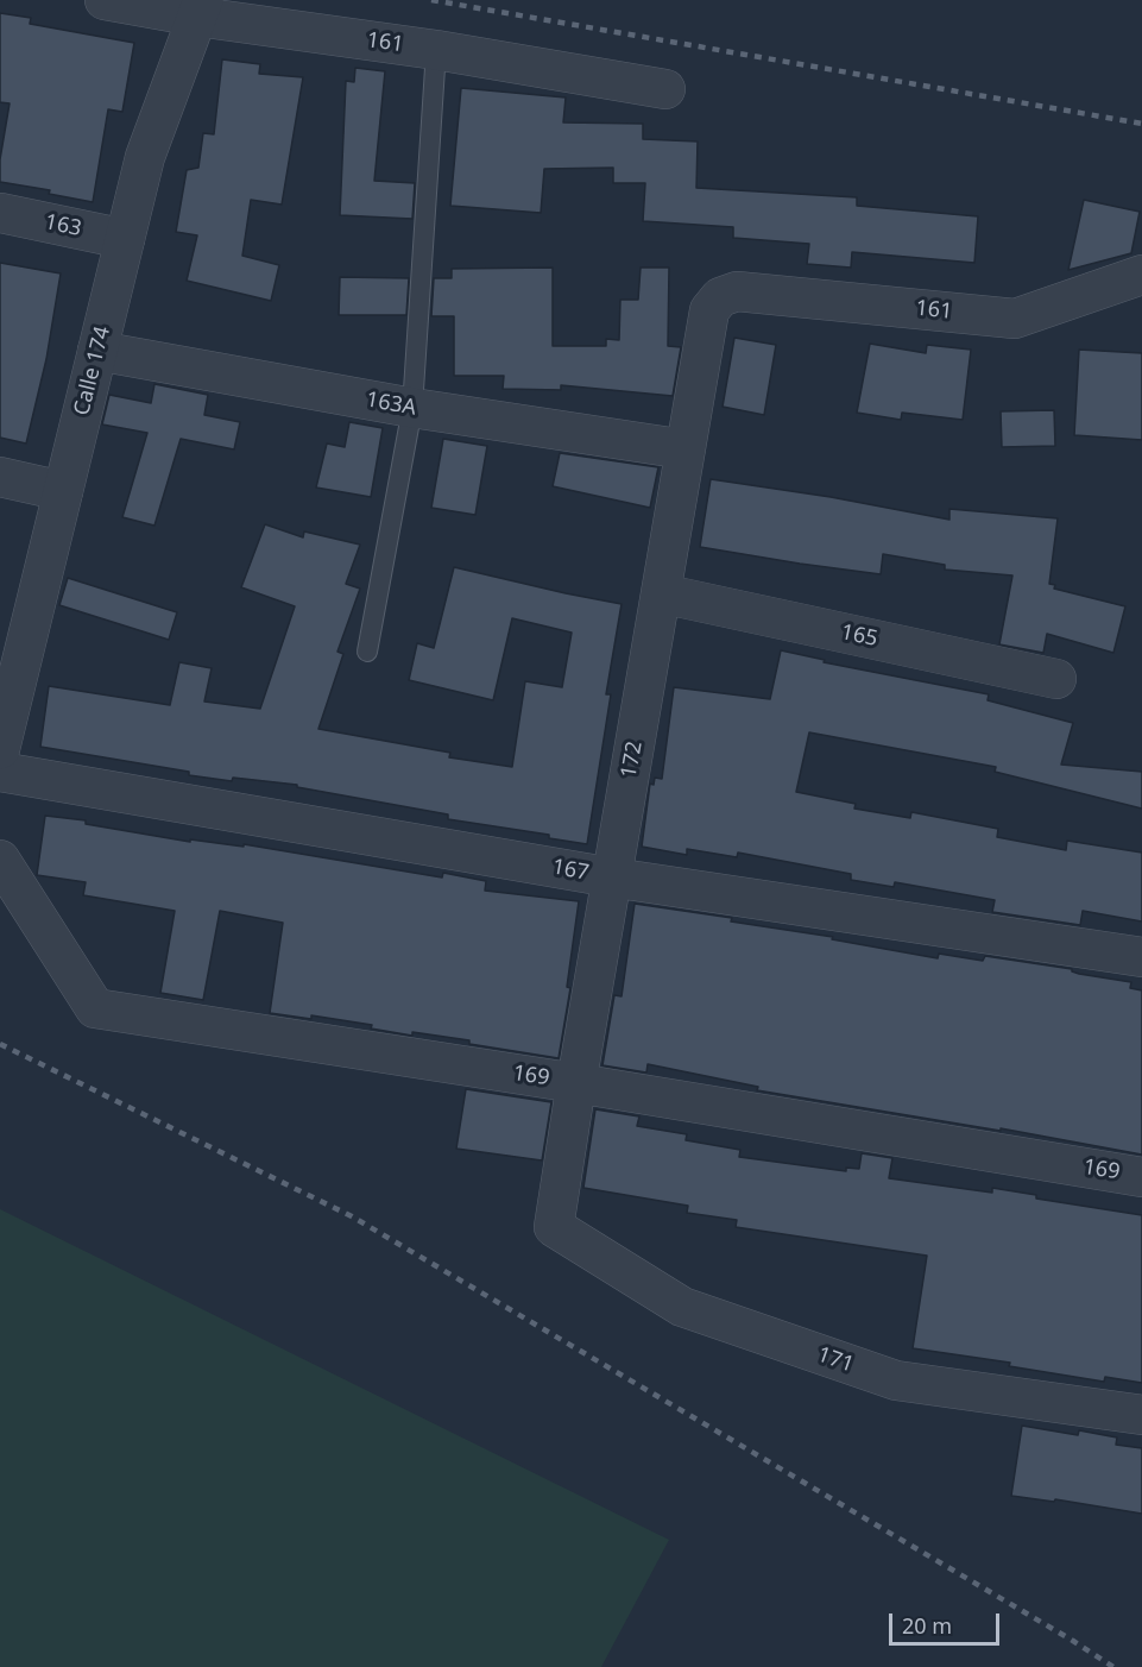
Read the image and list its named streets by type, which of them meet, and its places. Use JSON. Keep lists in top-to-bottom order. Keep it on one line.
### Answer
{"streets":{"street":["161","163","Calle 174","163A","165","172","167","169","171"]},"crossings":[["161","Calle 174"],["161","172"],["163","Calle 174"],["Calle 174","163A"],["163A","172"],["165","172"],["172","167"],["172","169"],["172","171"]],"scale_bar":"20 m"}
